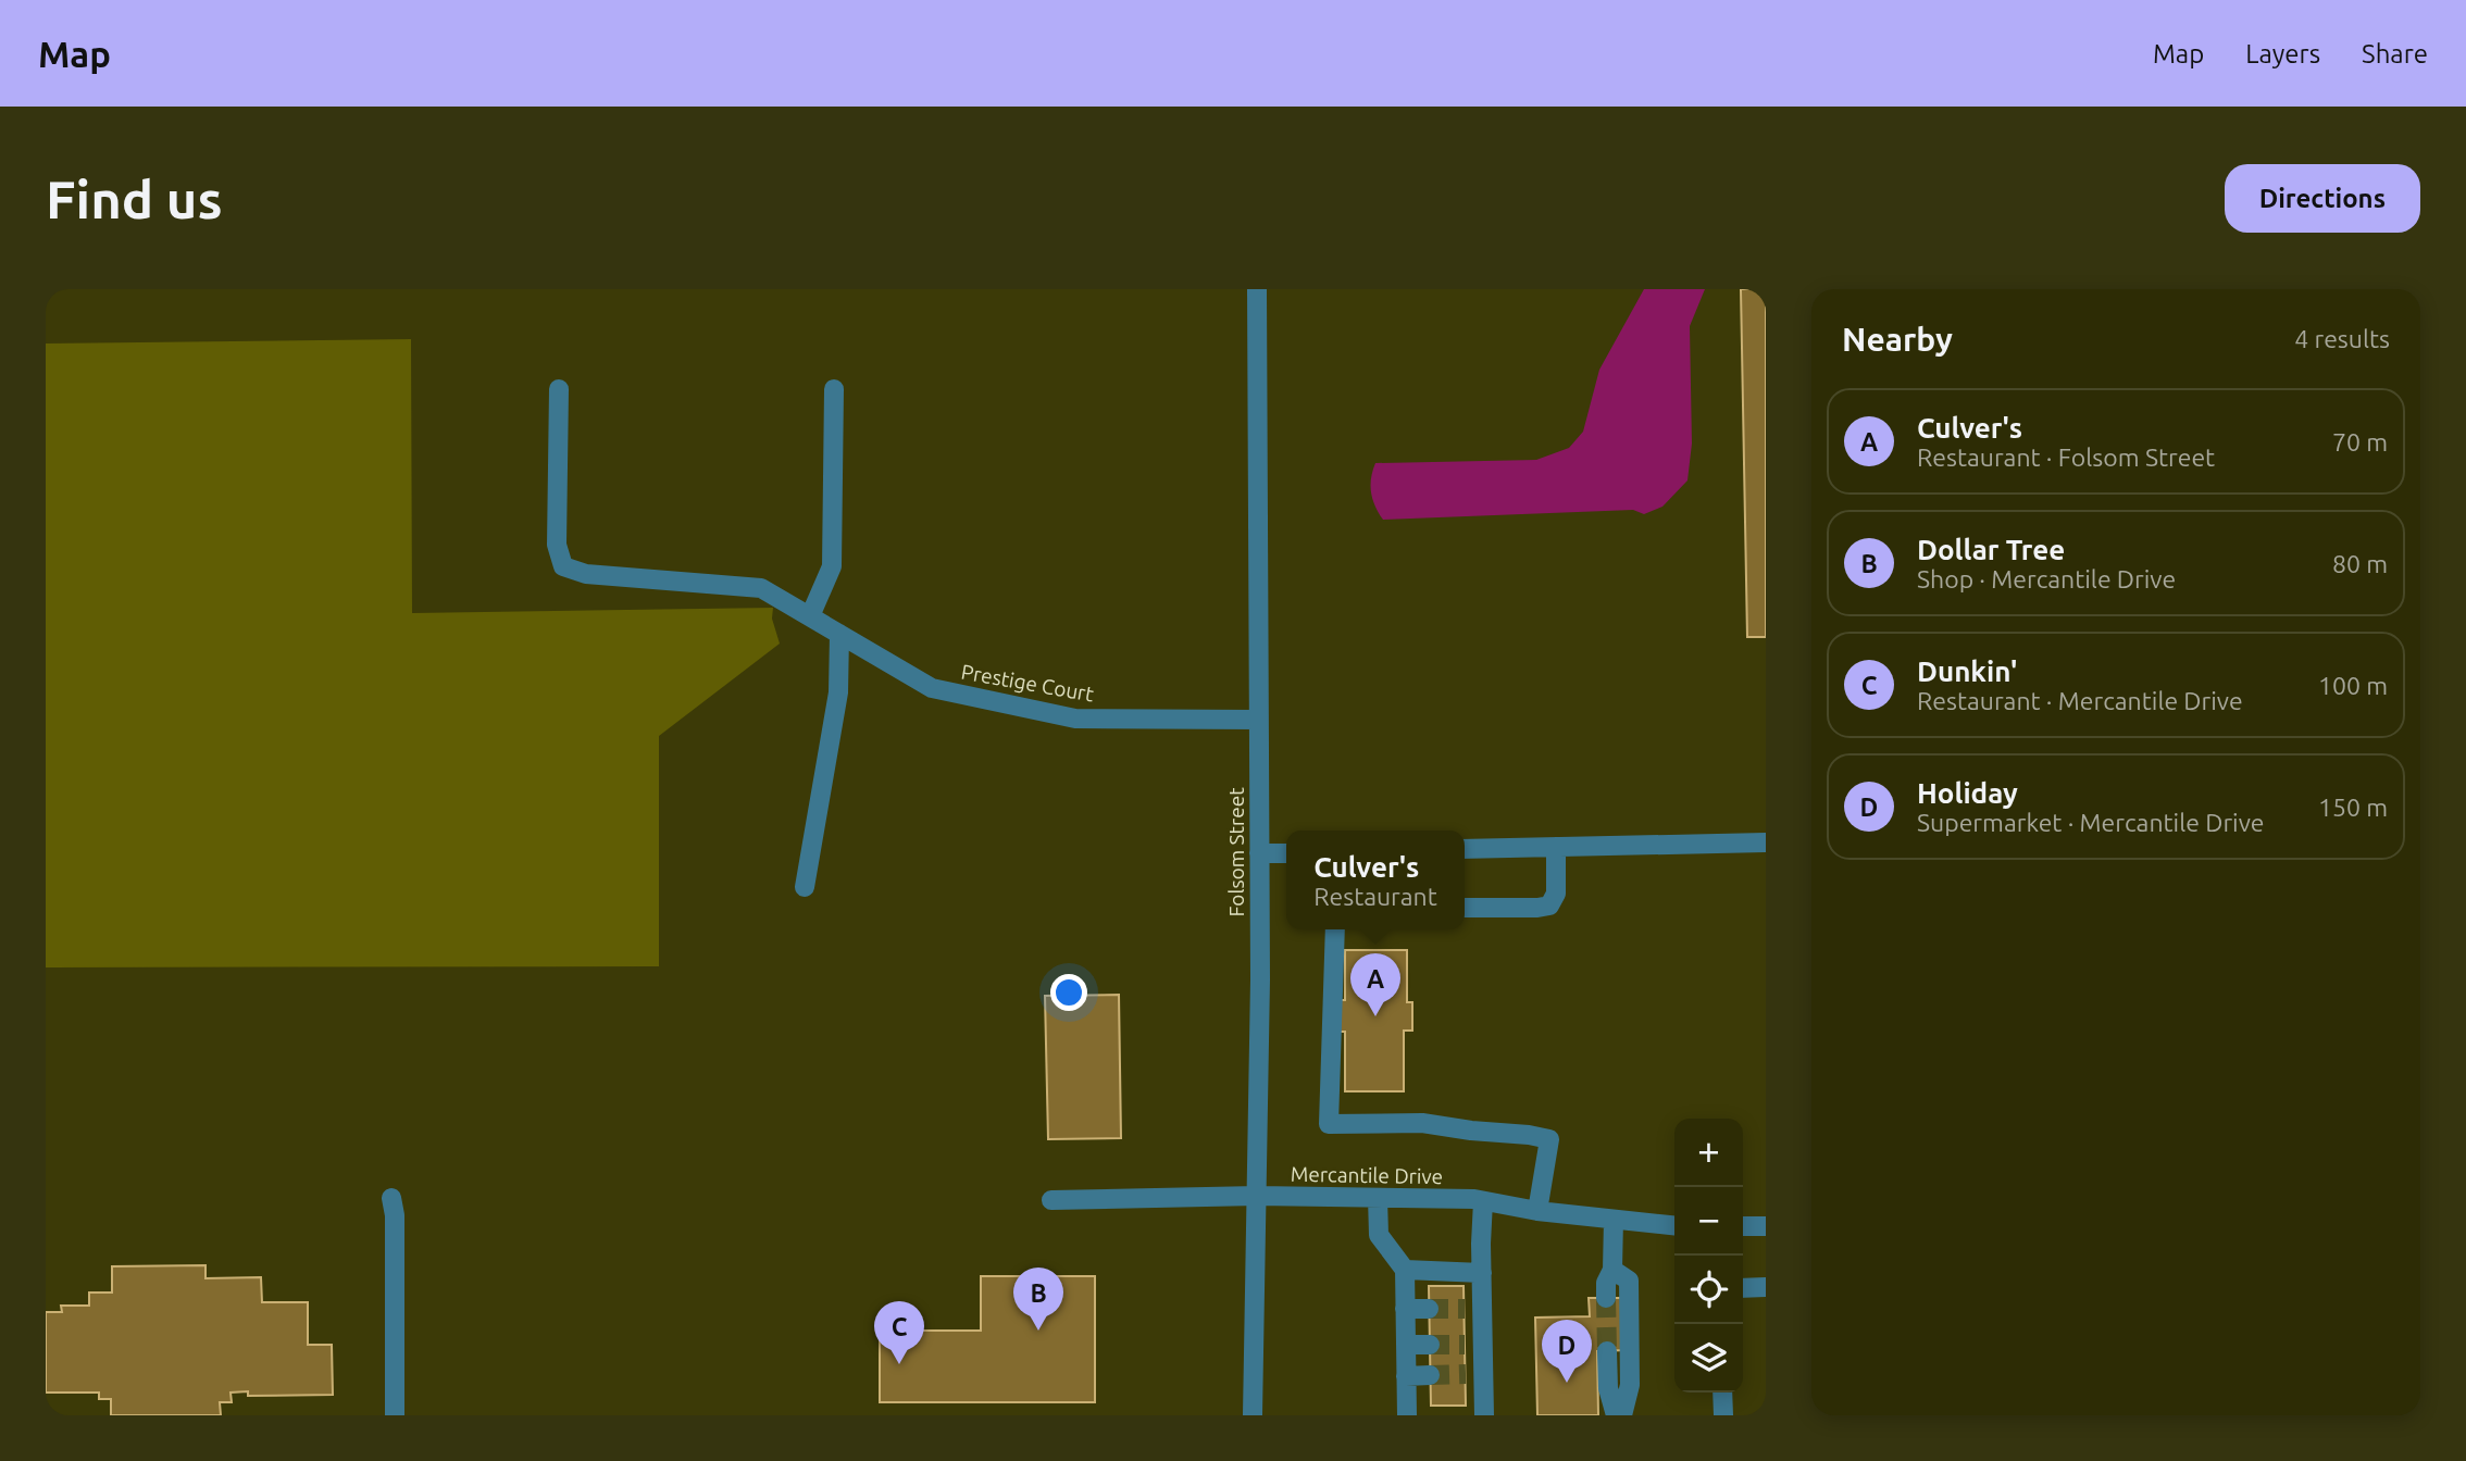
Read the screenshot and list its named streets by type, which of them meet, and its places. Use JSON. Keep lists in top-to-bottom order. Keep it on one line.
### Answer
{"streets":{"street":["Prestige Court","Folsom Street","Mercantile Drive"]},"crossings":[["Prestige Court","Folsom Street"],["Folsom Street","Mercantile Drive"]],"page":{"header":"Map","nav":["Map","Layers","Share"],"buttons":"Directions","title":"Find us","heading":["Nearby","4 results"],"list":[{"mark":"A","name":"Culver's","note":"Restaurant · Folsom Street","value":"70 m"},{"mark":"B","name":"Dollar Tree","note":"Shop · Mercantile Drive","value":"80 m"},{"mark":"C","name":"Dunkin'","note":"Restaurant · Mercantile Drive","value":"100 m"},{"mark":"D","name":"Holiday","note":"Supermarket · Mercantile Drive","value":"150 m"}],"popup":["Culver's","Restaurant"],"pins":["A","B","C","D"],"map_buttons":["+","−"]}}
